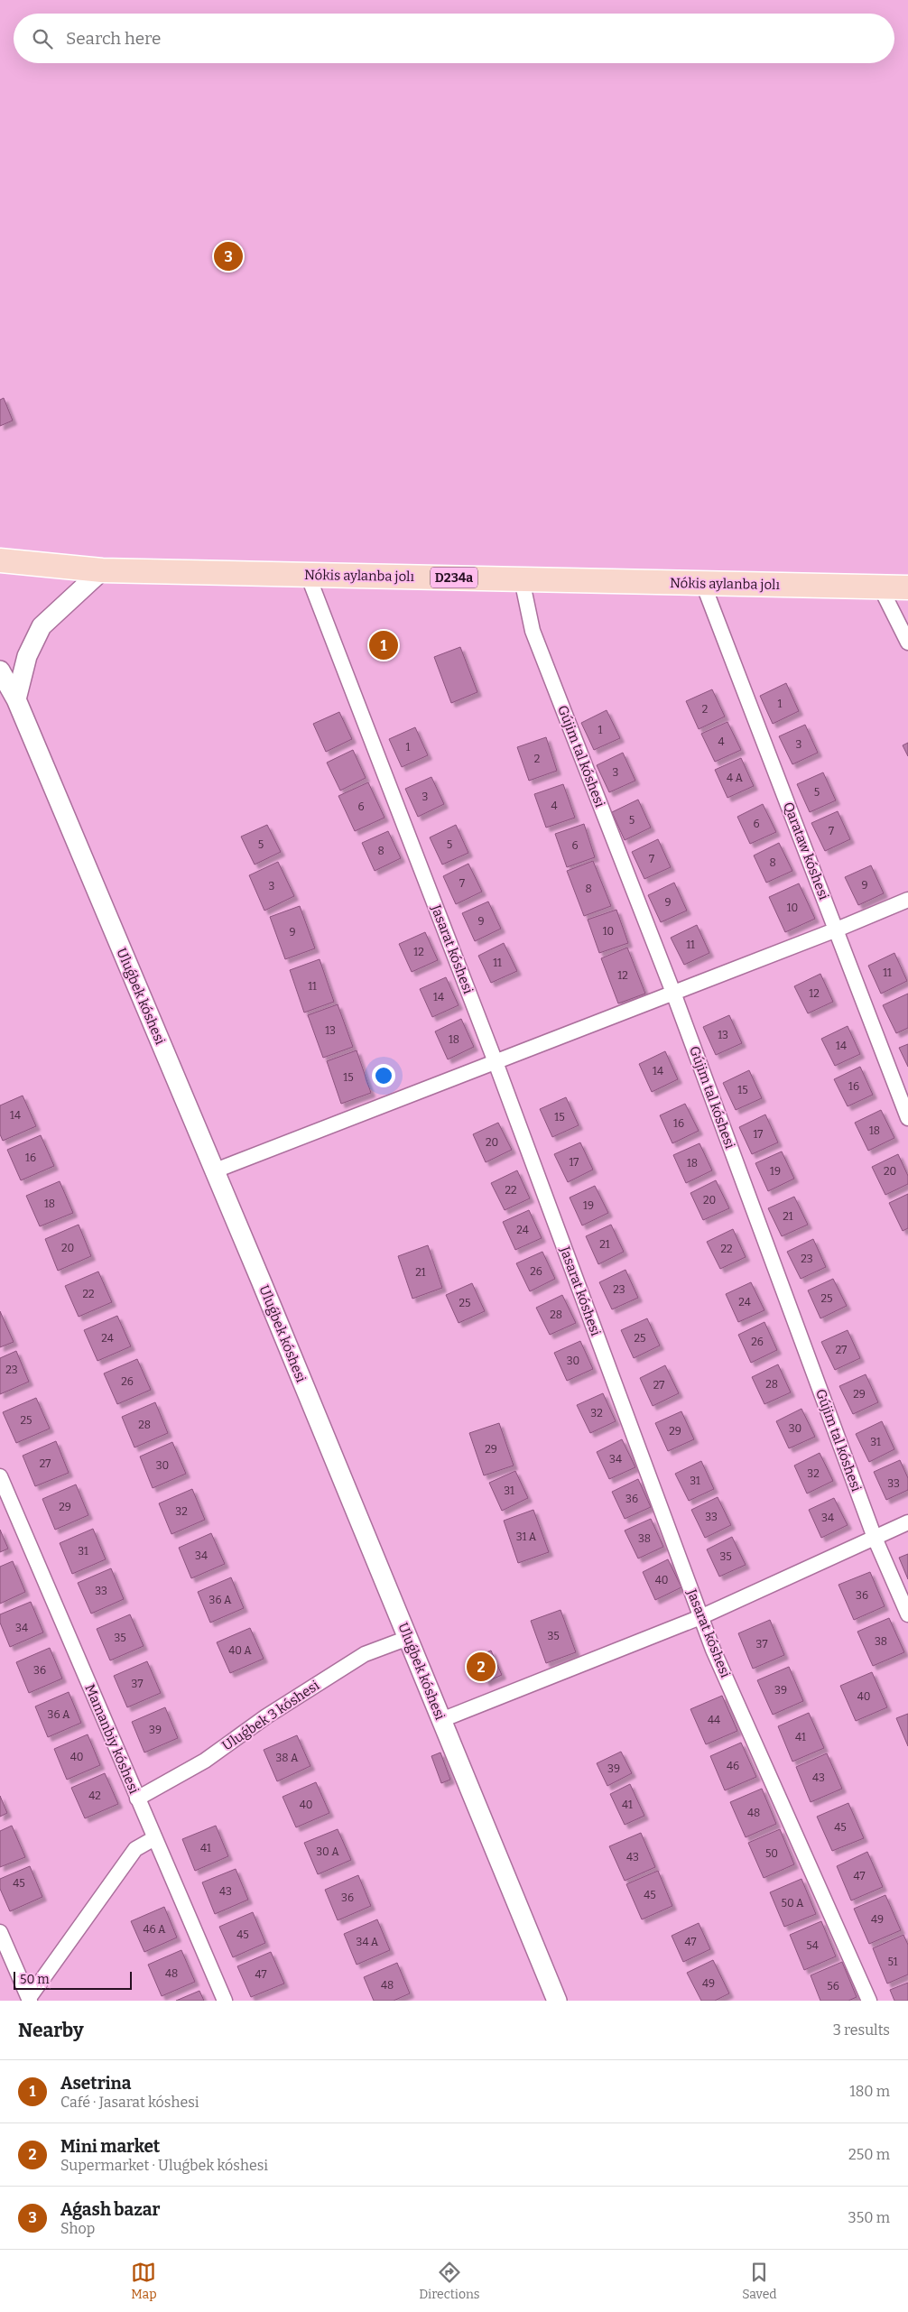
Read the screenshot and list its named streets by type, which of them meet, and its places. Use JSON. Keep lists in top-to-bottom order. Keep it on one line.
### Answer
{"streets":{"main road":["Nókis aylanba jolı","D234a"],"street":["Gújim tal kóshesi","Qarataw kóshesi","Jasarat kóshesi","Uluǵbek kóshesi","Uluǵbek 3 kóshesi","Mamanbiy kóshesi"]},"crossings":[["Nókis aylanba jolı","Gújim tal kóshesi"],["Nókis aylanba jolı","Qarataw kóshesi"],["Nókis aylanba jolı","Jasarat kóshesi"],["Uluǵbek kóshesi","Uluǵbek 3 kóshesi"],["Uluǵbek 3 kóshesi","Mamanbiy kóshesi"]],"house_numbers":["1","2","1","4","3","1","2","3","4 А","5","3","4","6","5","6","7","5","5","6","8","7","8","7","9","3","8","9","10","9","10","9","11","12","11","11","12","11","12","14","13","13","18","14","14","15","16","15","14","15","16","18","17","20","16","17","18","19","20","22","20","18","19","21","24","21","20","22","23","26","21","23","22","25","24","25","28","24","25","26","27","30","23","26","28","27","29","32","25","28","30","29","31","29","34","27","30","32","31","33","31","36","29","32","33","34","31 А","38","31","34","35","40","33","36","36 А","34","35","35","38","37","40 А","36","37","39","40","36 А","44","39","41","40","38 А","46","39","43","42","40","41","48","45","41","30 А","50","43","47","45","43","45","36","50 А","49","46 А","45","34 А","47","54","51","48","47","49","48","56"],"scale_bar":"50 m","page":{"search":"Search here","pins":["3","1","2"],"scale":"50 m","heading":["Nearby","3 results"],"list":[{"mark":"1","name":"Asetrina","note":"Café · Jasarat kóshesi","value":"180 m"},{"mark":"2","name":"Mini market","note":"Supermarket · Uluǵbek kóshesi","value":"250 m"},{"mark":"3","name":"Aǵash bazar","note":"Shop","value":"350 m"}],"nav":["Map","Directions","Saved"]}}
